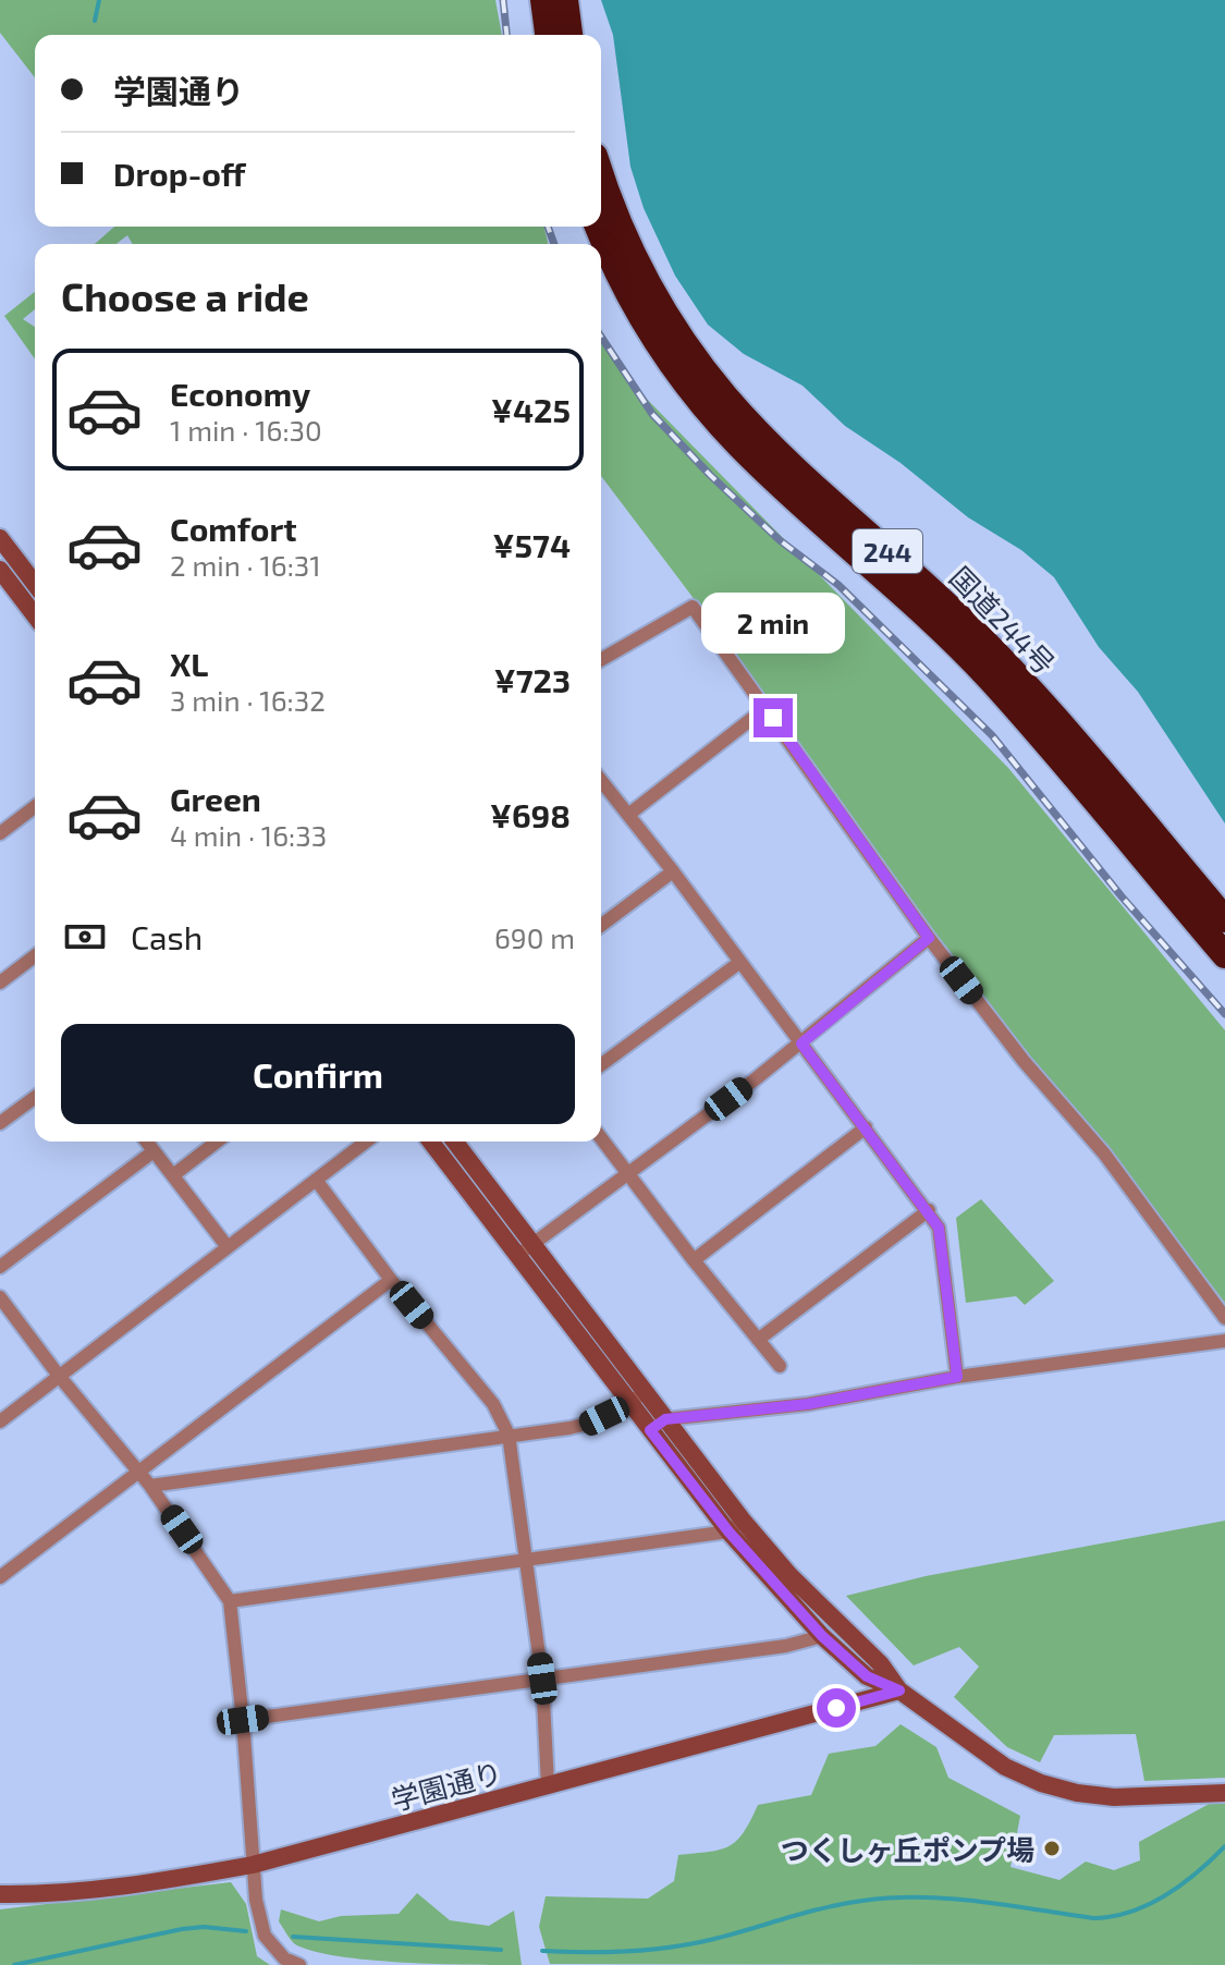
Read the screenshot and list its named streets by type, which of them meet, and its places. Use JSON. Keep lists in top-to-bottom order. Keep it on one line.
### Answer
{"streets":{"highway":["244","国道244号"],"street":["学園通り"]},"places":["つくしヶ丘ポンプ場"],"page":{"banner":["学園通り","Drop-off"],"heading":"Choose a ride","list":[{"name":"Economy","note":"1 min · 16:30","value":"¥425"},{"name":"Comfort","note":"2 min · 16:31","value":"¥574"},{"name":"XL","note":"3 min · 16:32","value":"¥723"},{"name":"Green","note":"4 min · 16:33","value":"¥698"}],"bubble":"2 min","pay":["Cash","690 m"],"buttons":"Confirm"}}
